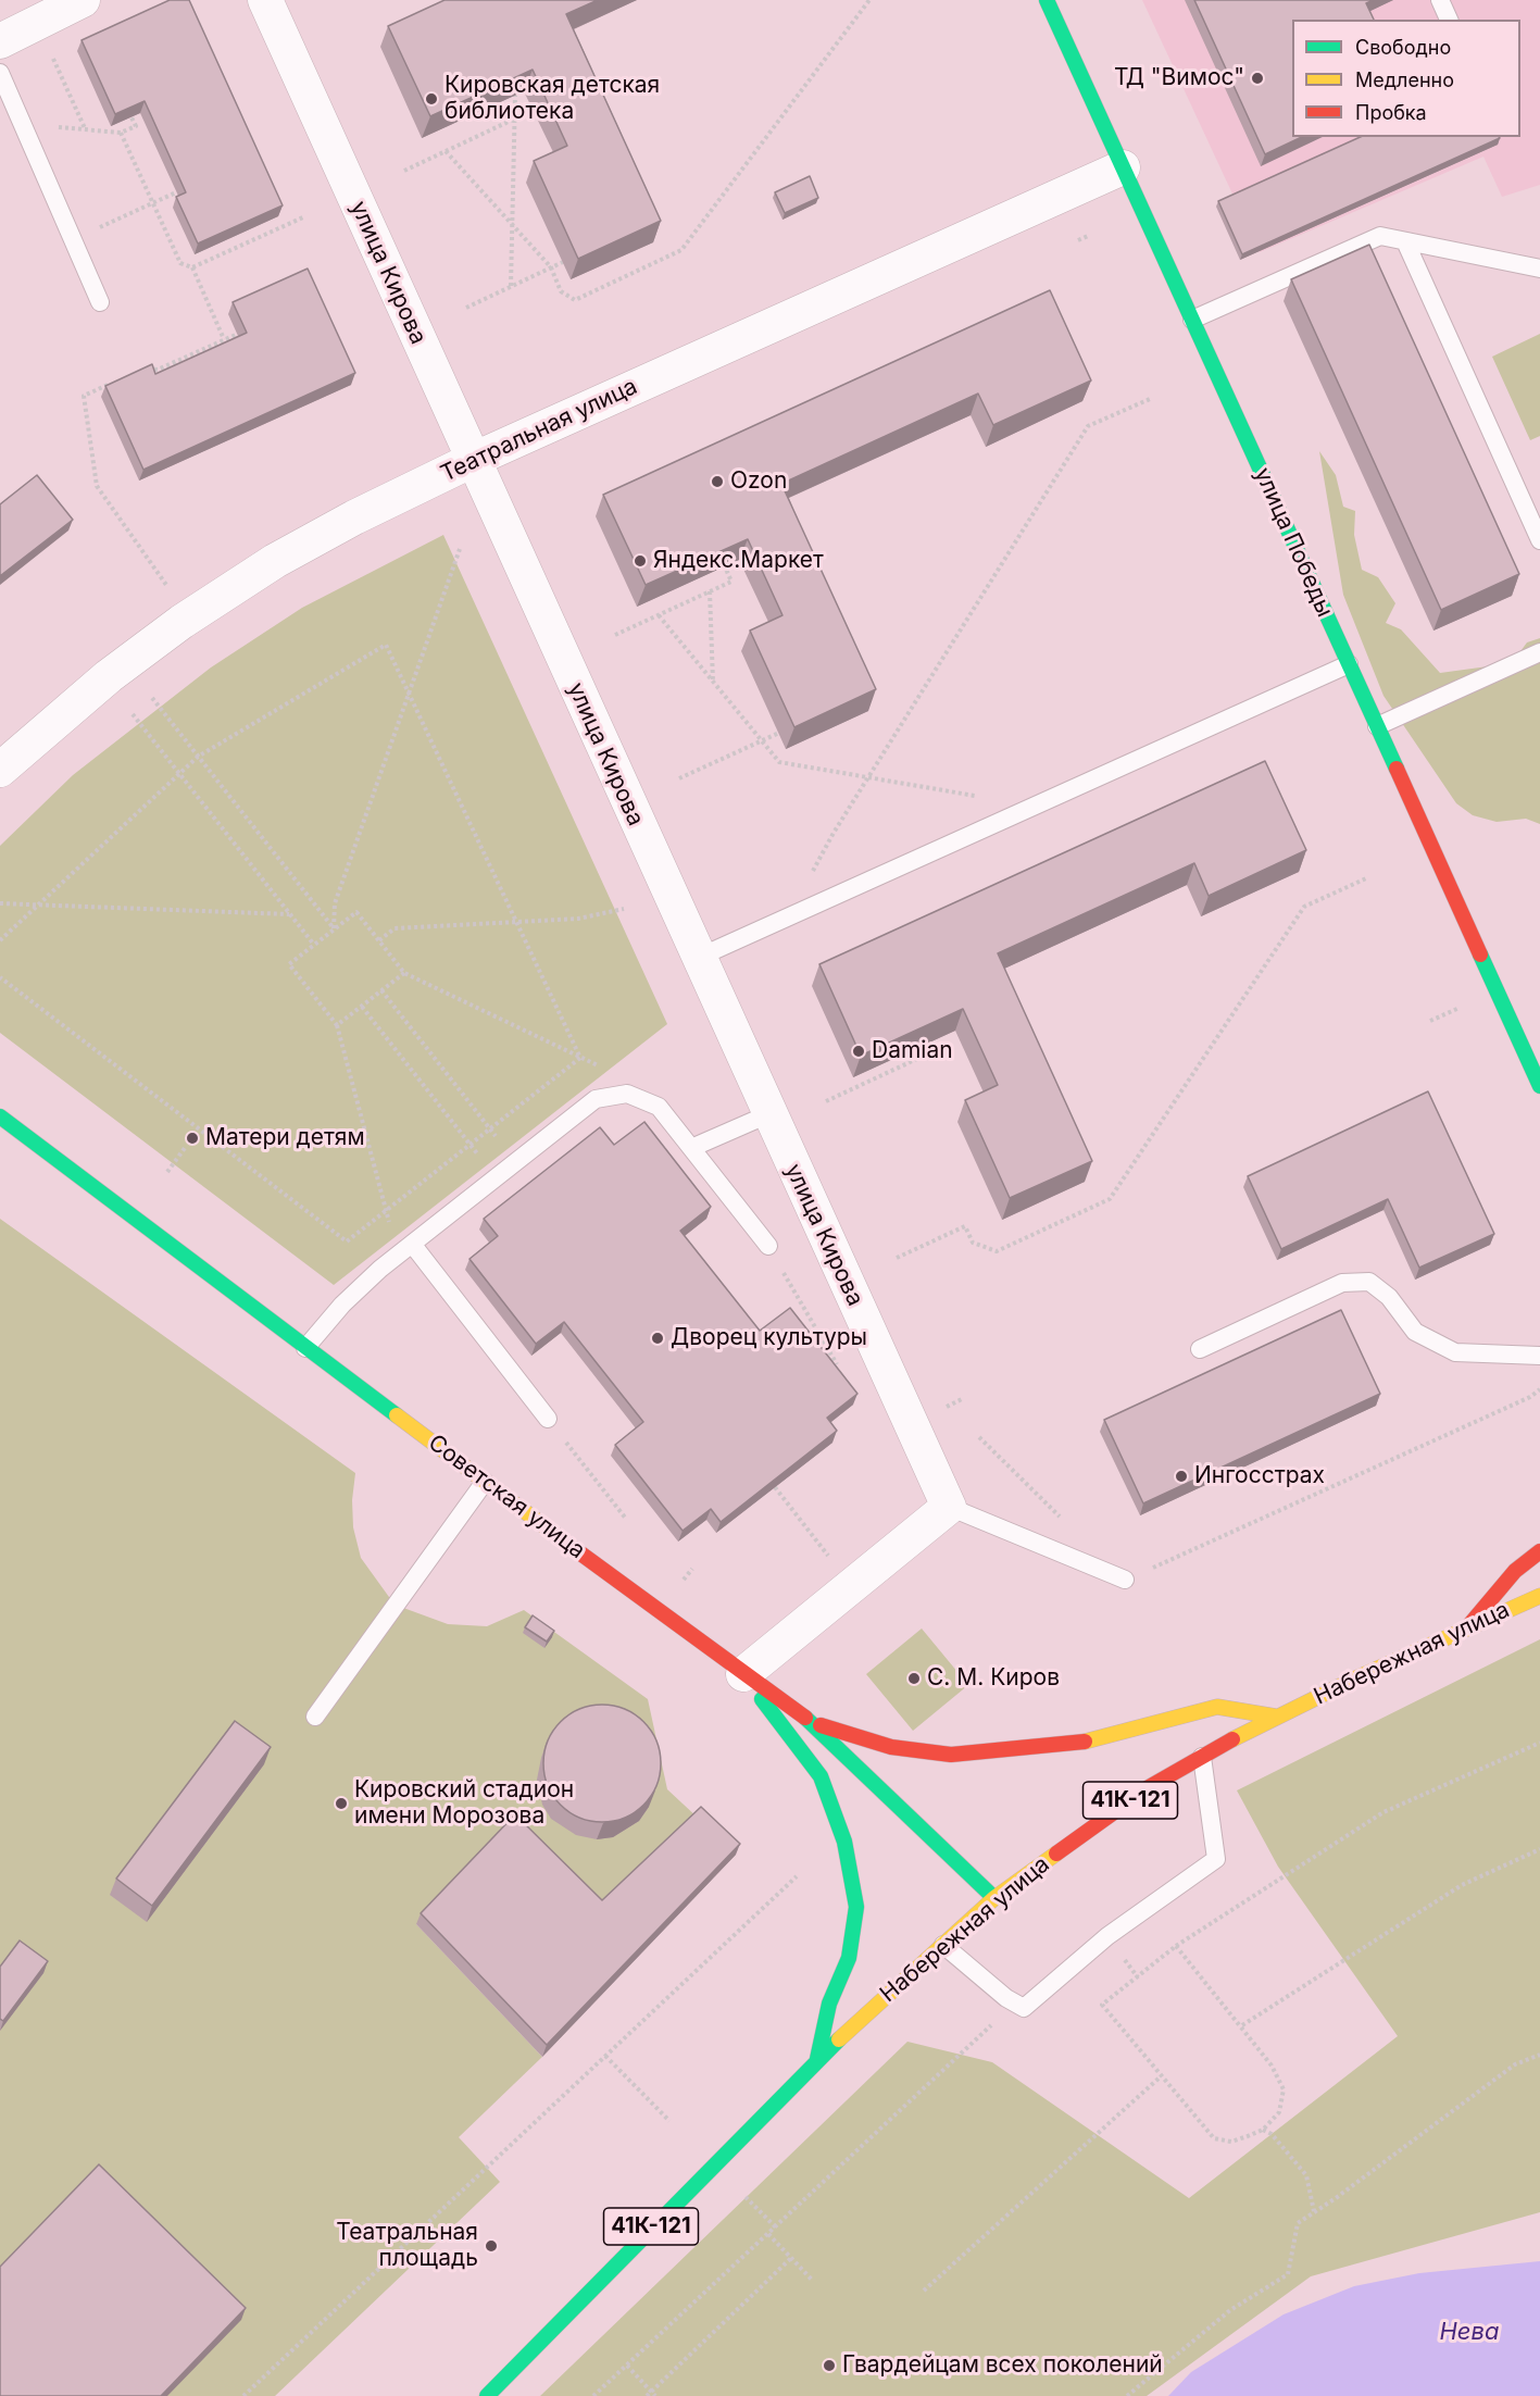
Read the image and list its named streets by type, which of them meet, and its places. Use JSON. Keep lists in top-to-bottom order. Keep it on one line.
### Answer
{"streets":{"street":["улица Кирова","Театральная улица","улица Победы","Советская улица","Набережная улица","41К-121"]},"crossings":[["улица Кирова","Театральная улица"],["Театральная улица","улица Победы"],["Советская улица","Набережная улица"]],"water":["Нева"],"places":["ТД \"Вимос\"","Кировская детская библиотека","Ozon","Яндекс.Маркет","Damian","Матери детям","Дворец культуры","Ингосстрах","С. М. Киров","Кировский стадион имени Морозова","Театральная площадь","Гвардейцам всех поколений"],"legend":["Свободно","Медленно","Пробка"]}
